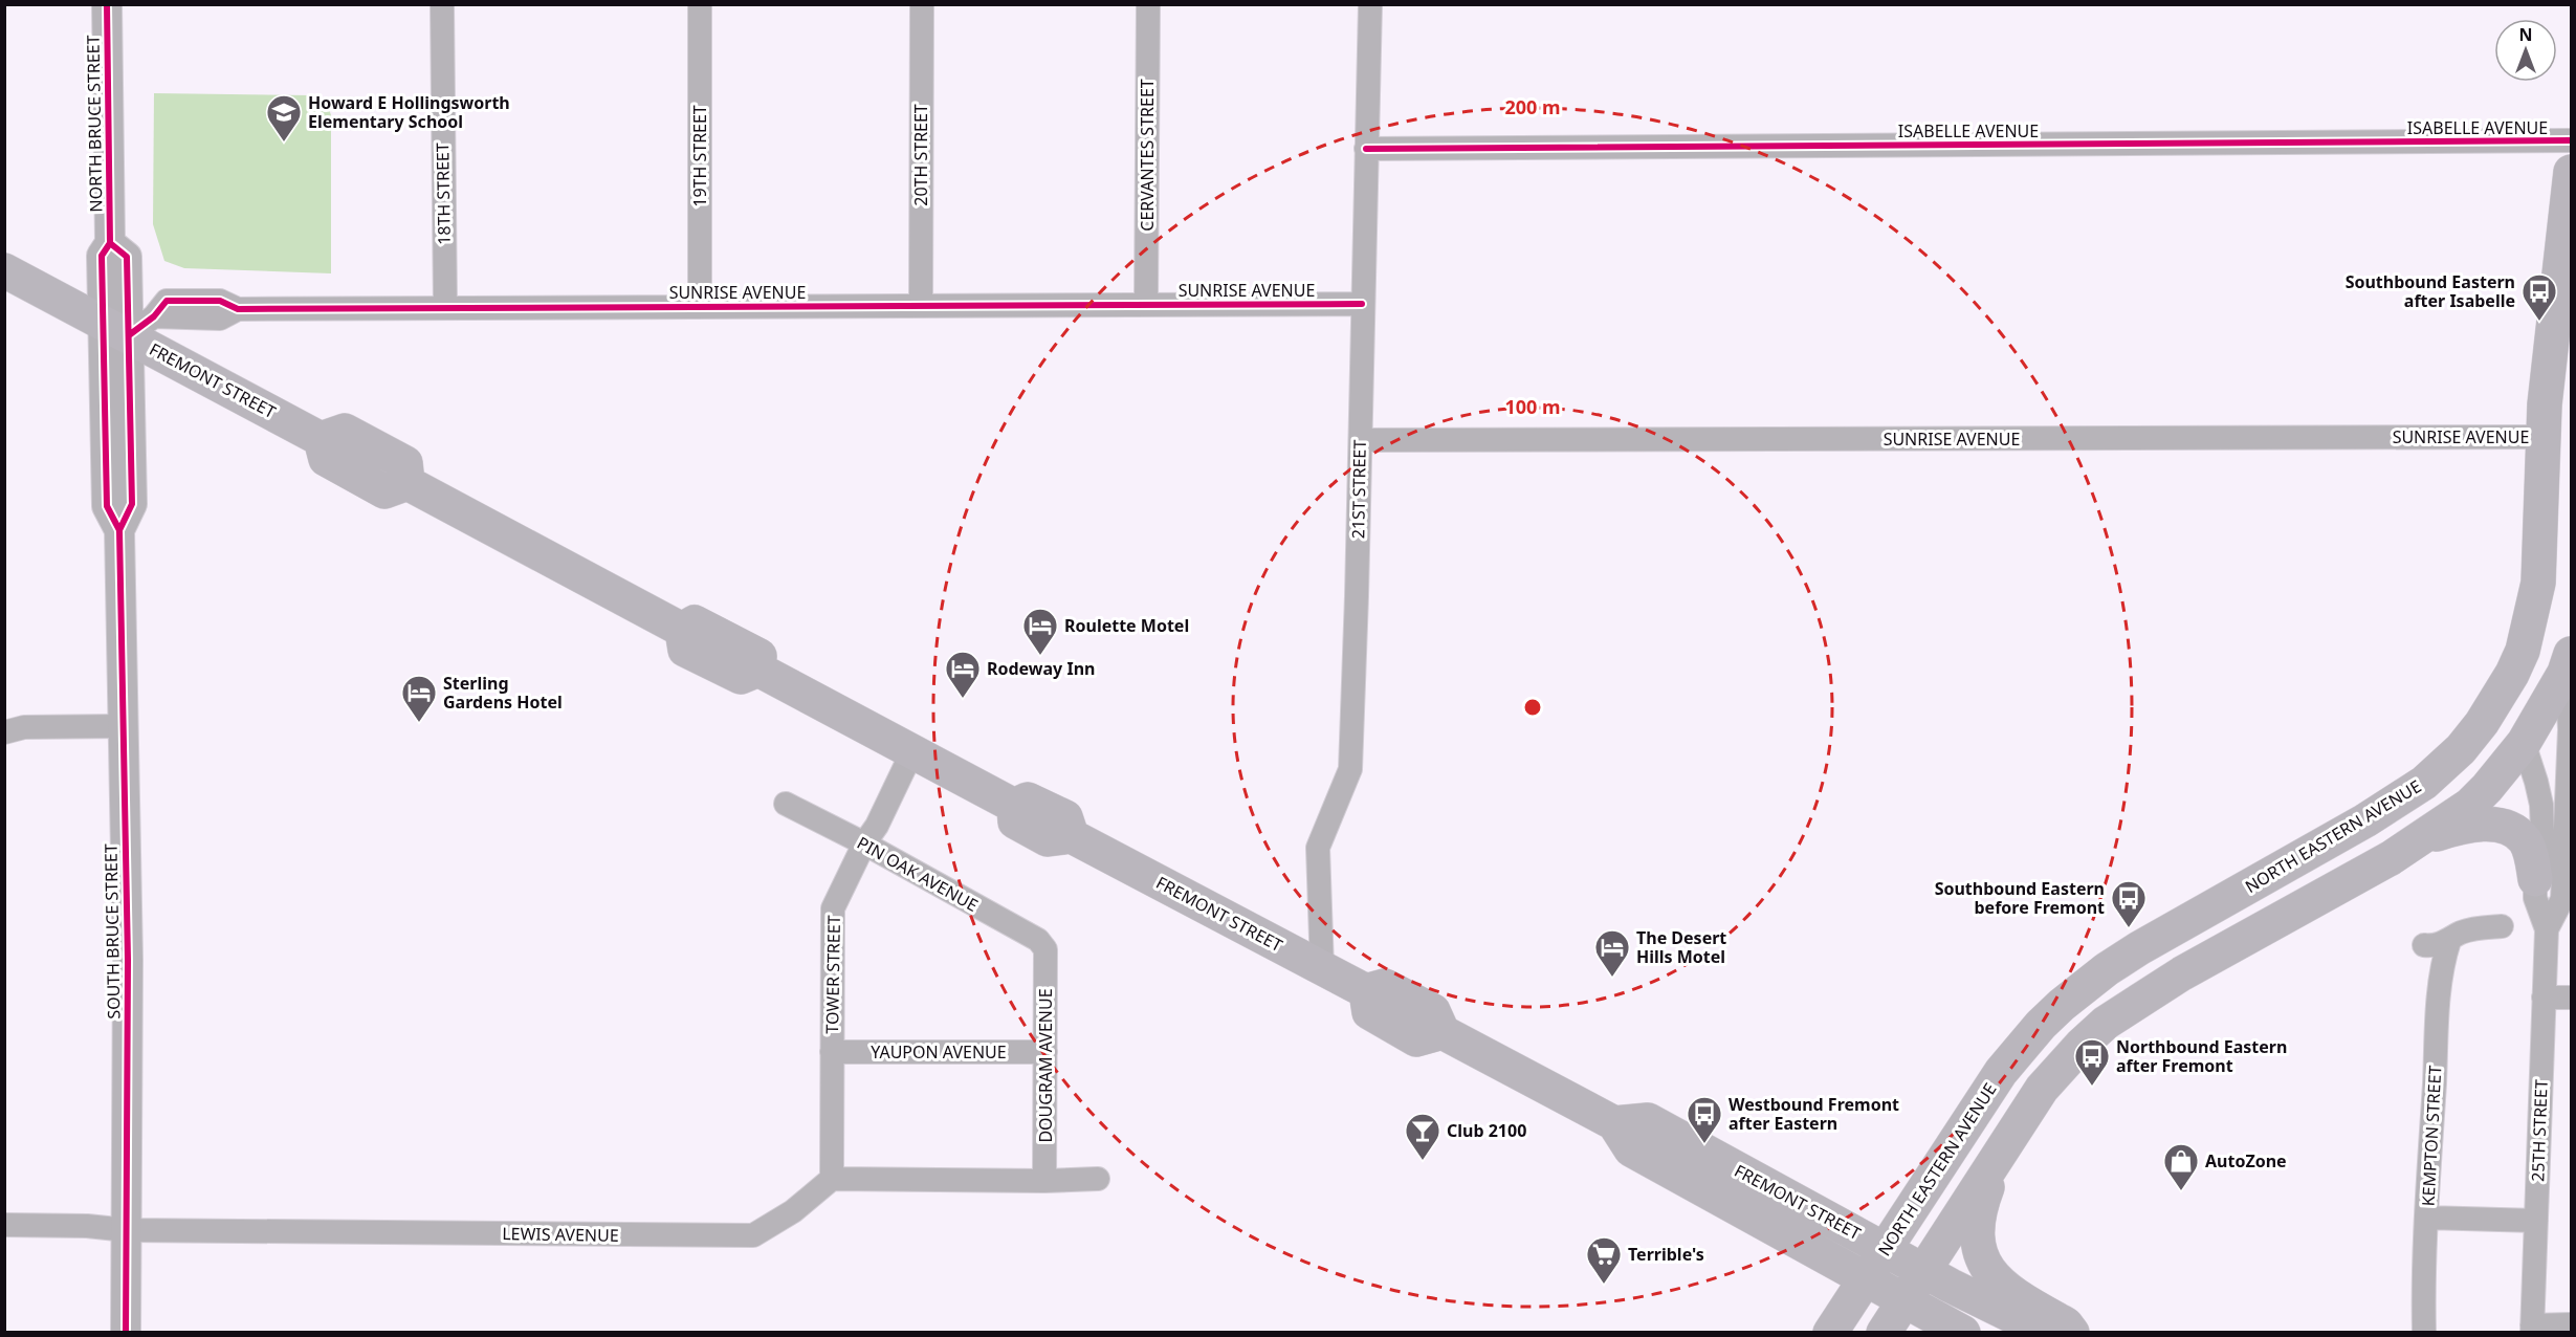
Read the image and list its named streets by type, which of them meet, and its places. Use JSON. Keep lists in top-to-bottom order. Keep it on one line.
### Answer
{"streets":{"main road":["FREMONT STREET","NORTH EASTERN AVENUE"],"street":["NORTH BRUCE STREET","ISABELLE AVENUE","20TH STREET","CERVANTES STREET","19TH STREET","18TH STREET","SUNRISE AVENUE","21ST STREET","PIN OAK AVENUE","SOUTH BRUCE STREET","TOWER STREET","YAUPON AVENUE","DOUGRAM AVENUE","25TH STREET","KEMPTON STREET","LEWIS AVENUE"]},"crossings":[["NORTH BRUCE STREET","SUNRISE AVENUE"],["NORTH BRUCE STREET","FREMONT STREET"],["NORTH BRUCE STREET","SOUTH BRUCE STREET"],["ISABELLE AVENUE","21ST STREET"],["20TH STREET","SUNRISE AVENUE"],["CERVANTES STREET","SUNRISE AVENUE"],["19TH STREET","SUNRISE AVENUE"],["18TH STREET","SUNRISE AVENUE"],["SUNRISE AVENUE","FREMONT STREET"],["SUNRISE AVENUE","21ST STREET"],["SUNRISE AVENUE","NORTH EASTERN AVENUE"],["SUNRISE AVENUE","SOUTH BRUCE STREET"],["FREMONT STREET","21ST STREET"],["FREMONT STREET","NORTH EASTERN AVENUE"],["FREMONT STREET","SOUTH BRUCE STREET"],["FREMONT STREET","TOWER STREET"],["PIN OAK AVENUE","TOWER STREET"],["PIN OAK AVENUE","DOUGRAM AVENUE"],["SOUTH BRUCE STREET","LEWIS AVENUE"],["TOWER STREET","YAUPON AVENUE"],["TOWER STREET","LEWIS AVENUE"],["YAUPON AVENUE","DOUGRAM AVENUE"]],"places":{"school or university":["Howard E Hollingsworth Elementary School"],"bus stop":["Southbound Eastern after Isabelle","Southbound Eastern before Fremont","Northbound Eastern after Fremont","Westbound Fremont after Eastern"],"hotel":["Roulette Motel","Rodeway Inn","Sterling Gardens Hotel","The Desert Hills Motel"],"bar":["Club 2100"],"shop":["AutoZone"],"supermarket":["Terrible's"]},"north":"top","rings":["200 m","100 m"]}
